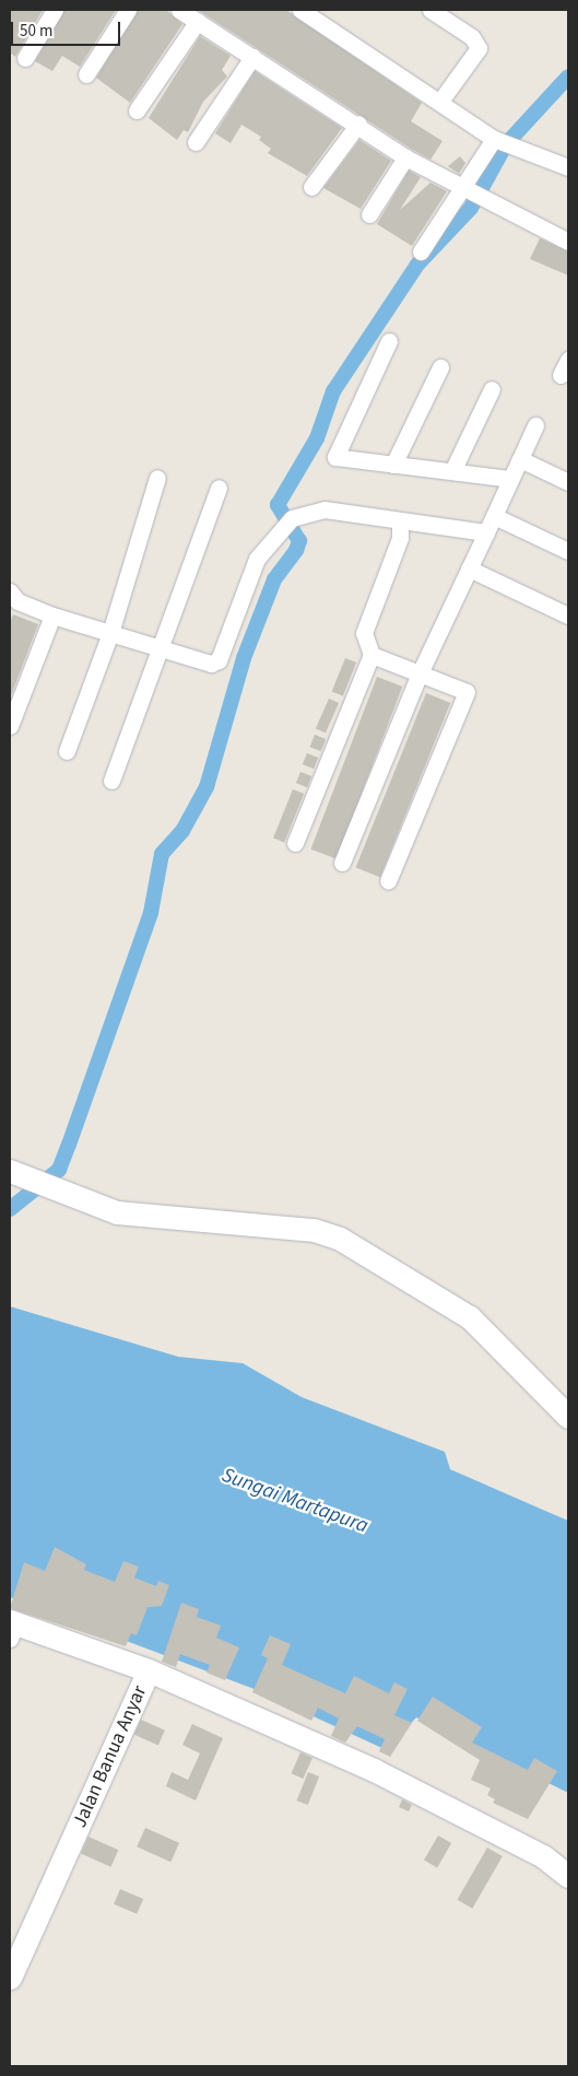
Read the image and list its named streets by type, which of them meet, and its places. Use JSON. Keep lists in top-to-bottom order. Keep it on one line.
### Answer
{"streets":{"street":["Jalan Banua Anyar"]},"water":["Sungai Martapura"],"scale_bar":"50 m"}
